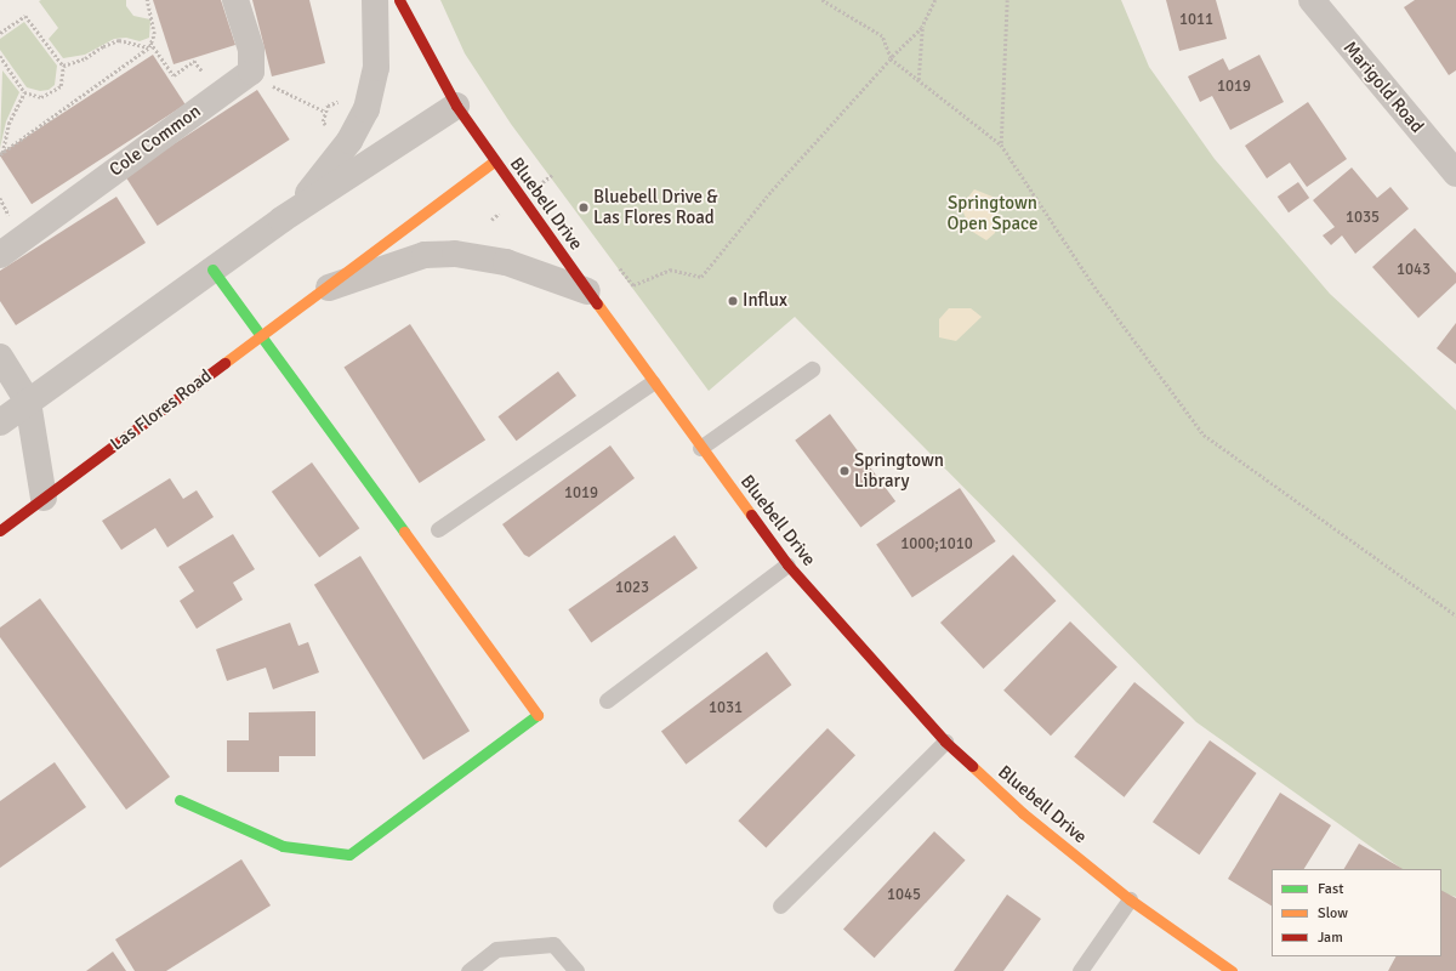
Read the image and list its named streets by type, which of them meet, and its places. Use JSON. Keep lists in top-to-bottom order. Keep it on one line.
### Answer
{"streets":{"street":["Marigold Road","Cole Common","Bluebell Drive","Las Flores Road"]},"crossings":[["Bluebell Drive","Las Flores Road"]],"parks":["Springtown Open Space"],"places":["Bluebell Drive & Las Flores Road","Influx","Springtown Library"],"house_numbers":["1011","1019","1035","1043","1019","1000;1010","1023","1031","1045"],"legend":["Fast","Slow","Jam"]}
